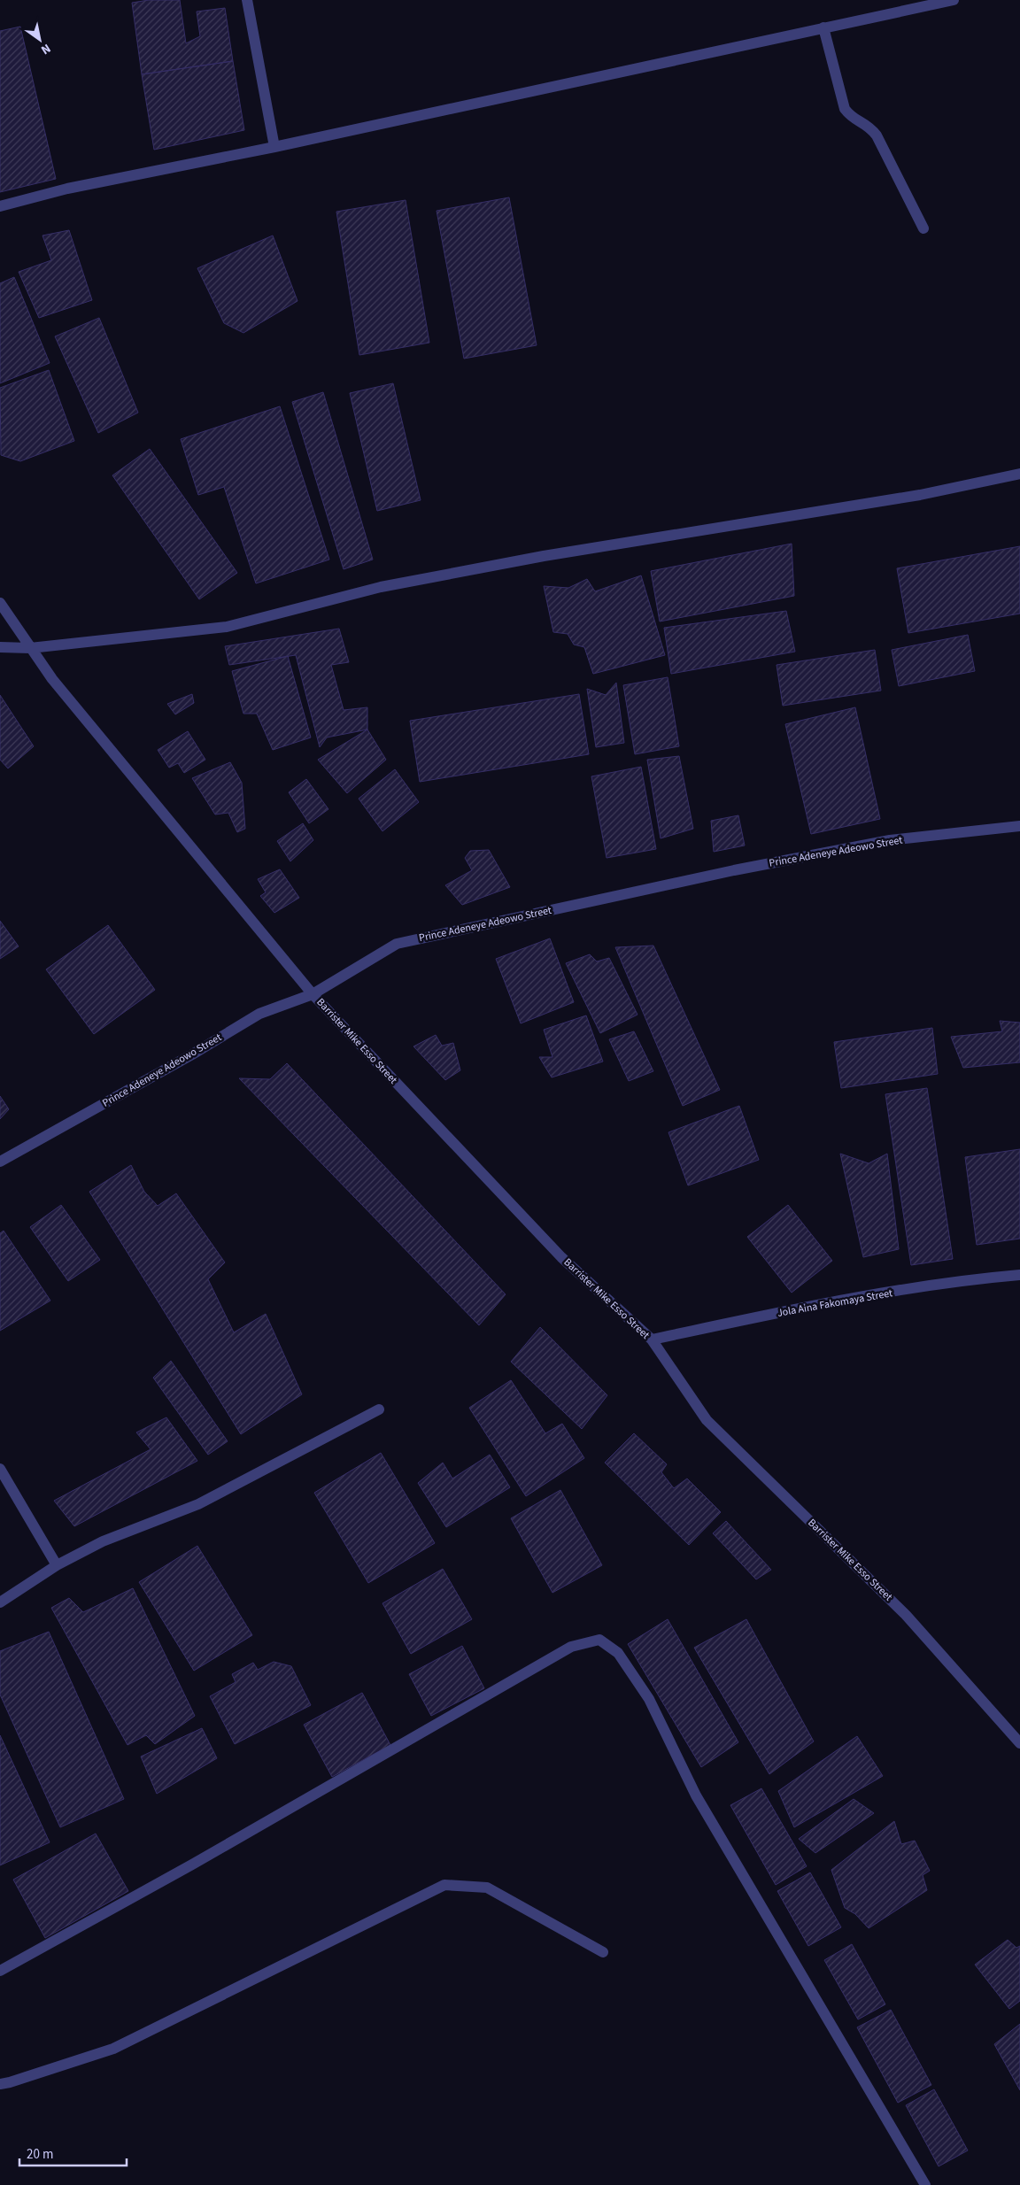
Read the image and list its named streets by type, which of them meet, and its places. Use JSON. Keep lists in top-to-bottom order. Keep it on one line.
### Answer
{"streets":{"street":["Prince Adeneye Adeowo Street","Barrister Mike Esso Street","Jola Aina Fakomaya Street"]},"crossings":[["Prince Adeneye Adeowo Street","Barrister Mike Esso Street"],["Barrister Mike Esso Street","Jola Aina Fakomaya Street"]],"scale_bar":"20 m","north":"bottom right"}
